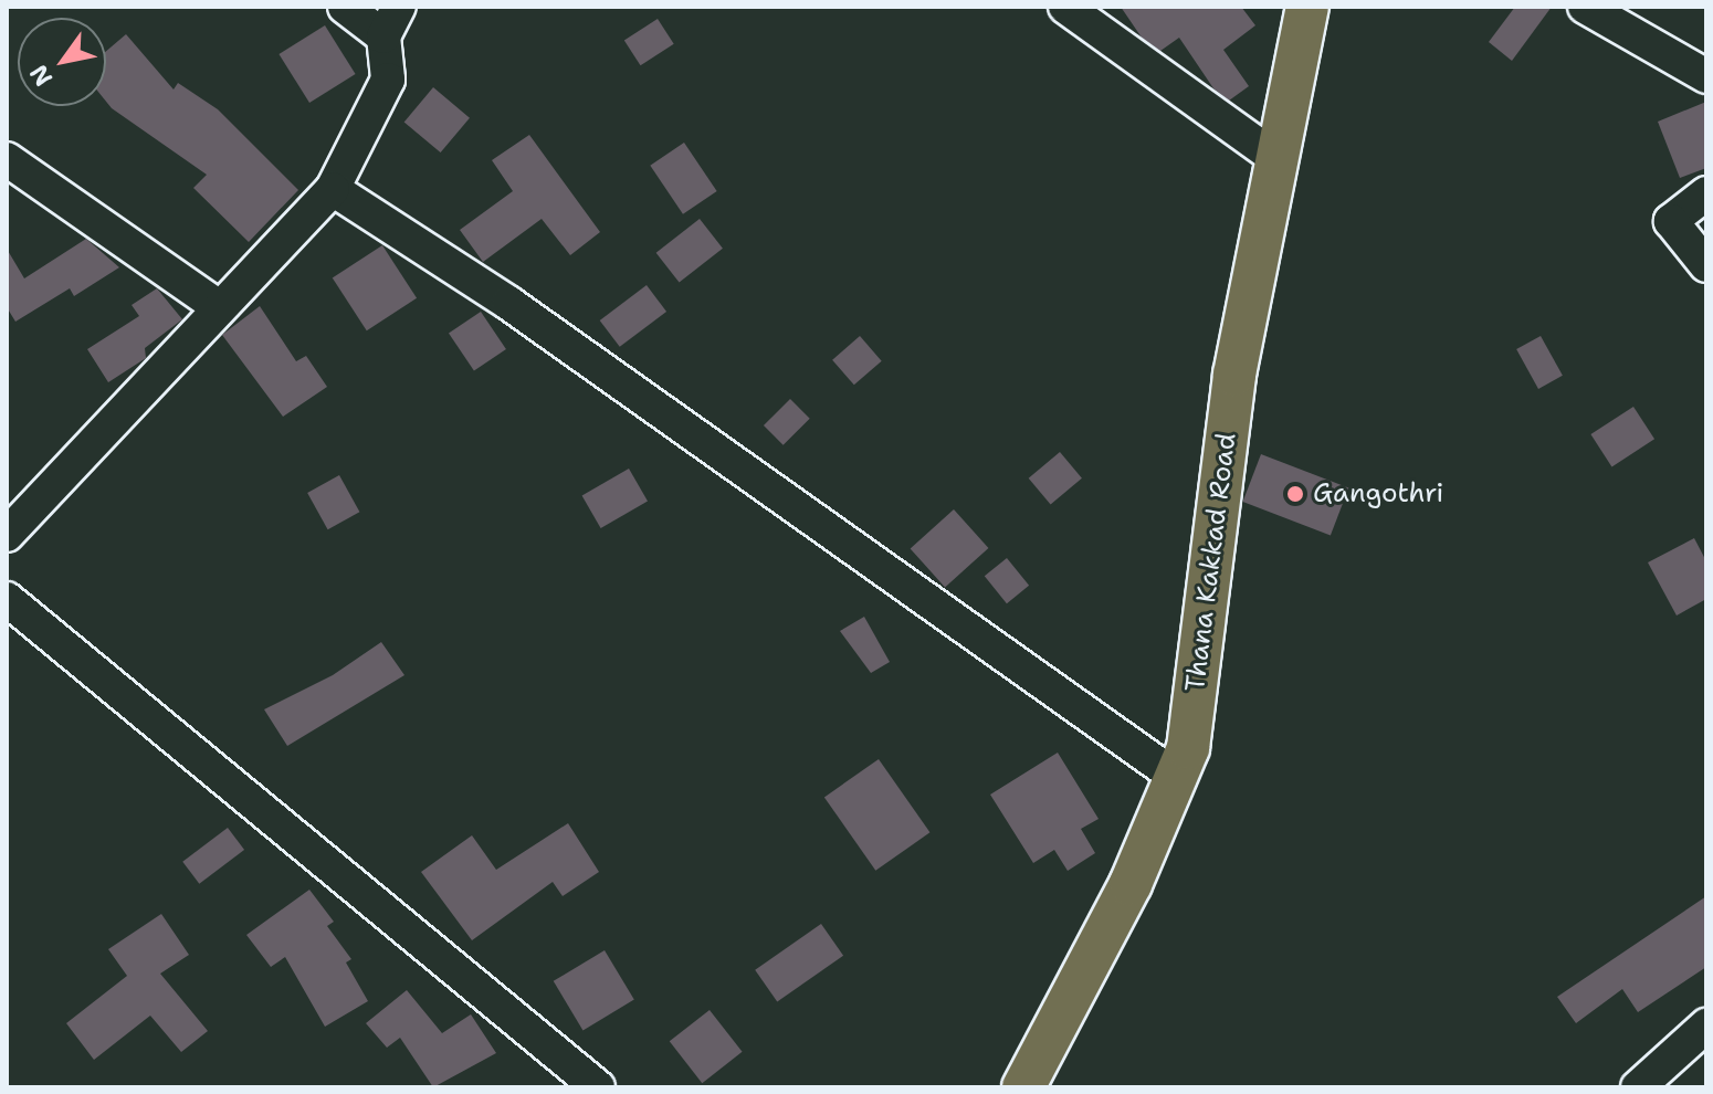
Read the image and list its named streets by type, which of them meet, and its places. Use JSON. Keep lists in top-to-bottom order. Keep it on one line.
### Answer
{"streets":{"main road":["Thana Kakkad Road"]},"places":["Gangothri"],"north":"bottom left"}
